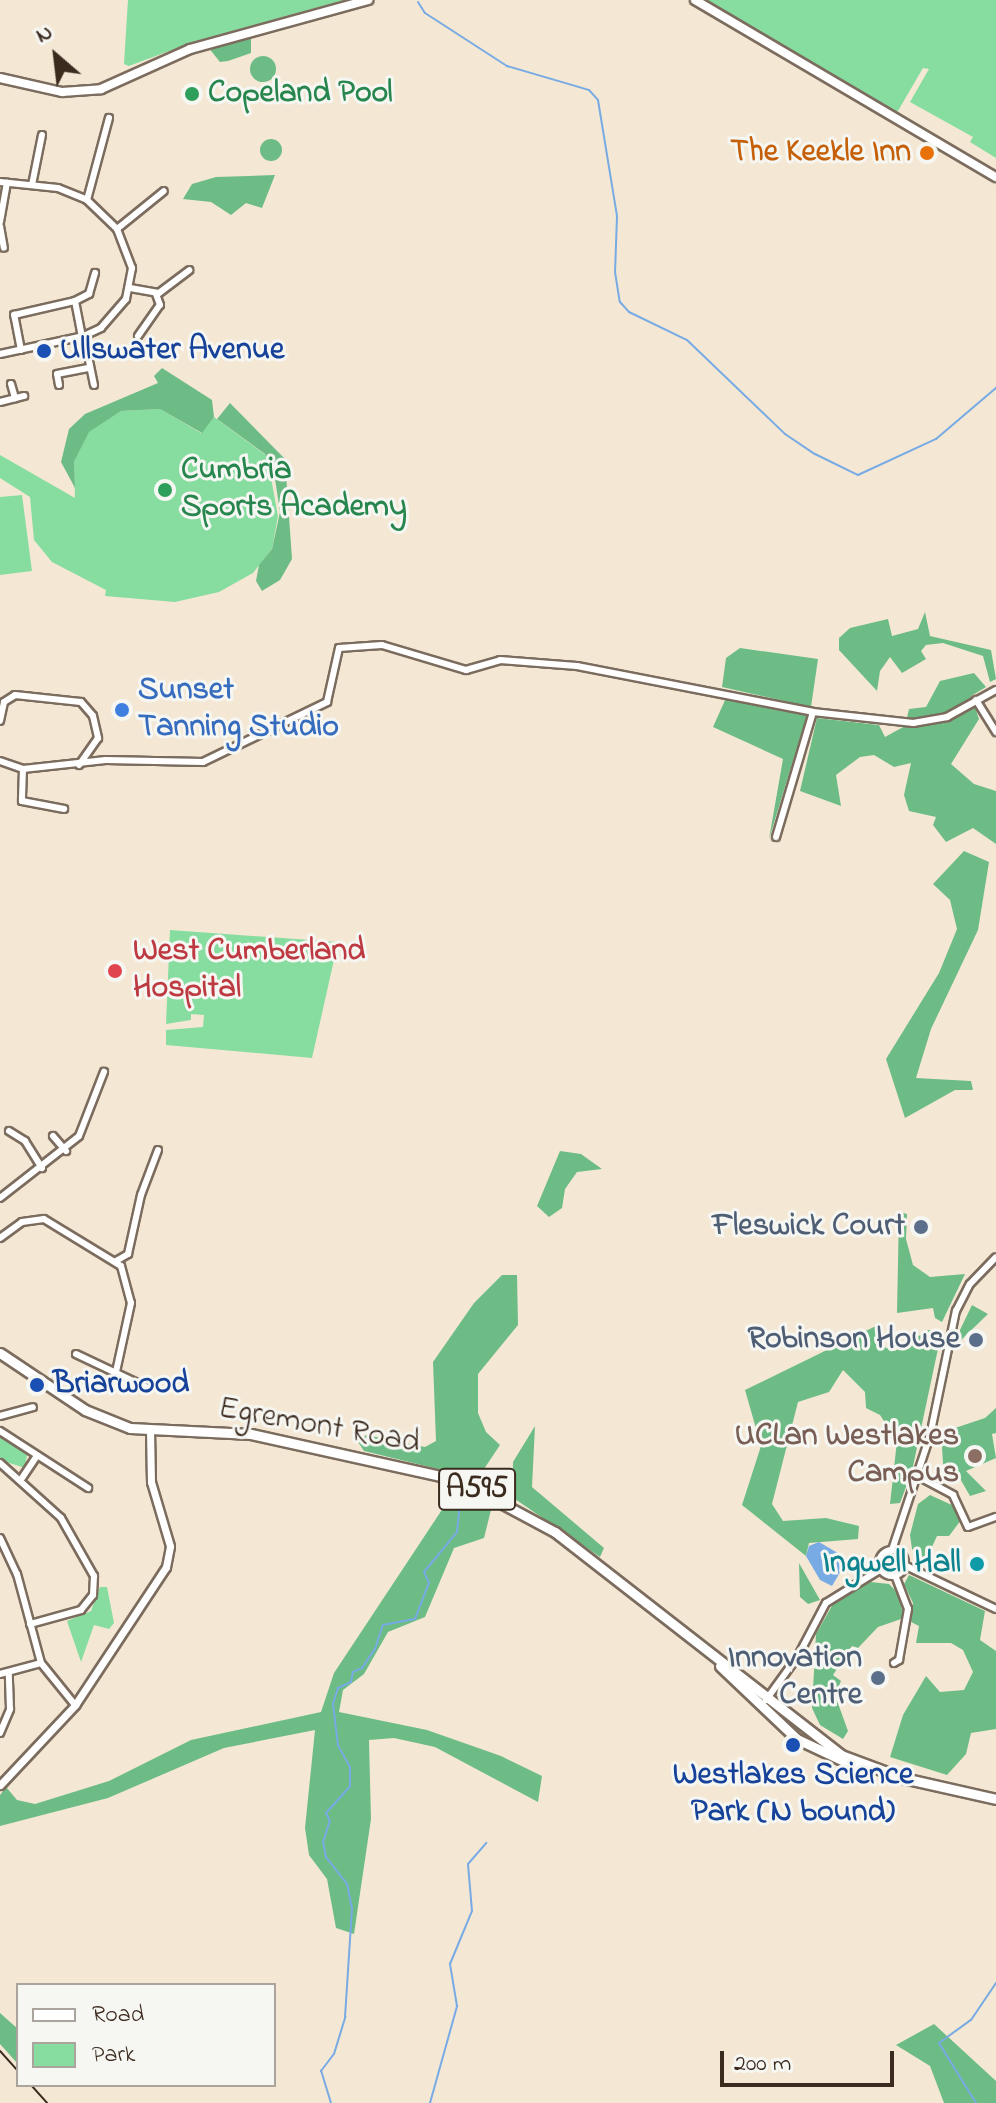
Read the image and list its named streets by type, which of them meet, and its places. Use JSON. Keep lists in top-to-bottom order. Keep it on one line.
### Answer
{"streets":{"highway":["Egremont Road","A595"]},"places":["Copeland Pool","The Keekle Inn","Ullswater Avenue","Cumbria Sports Academy","Sunset Tanning Studio","West Cumberland Hospital","Fleswick Court","Robinson House","Briarwood","UCLan Westlakes Campus","Ingwell Hall","Innovation Centre","Westlakes Science Park (N bound)"],"legend":["Road","Park"],"scale_bar":"200 m","north":"top left"}
